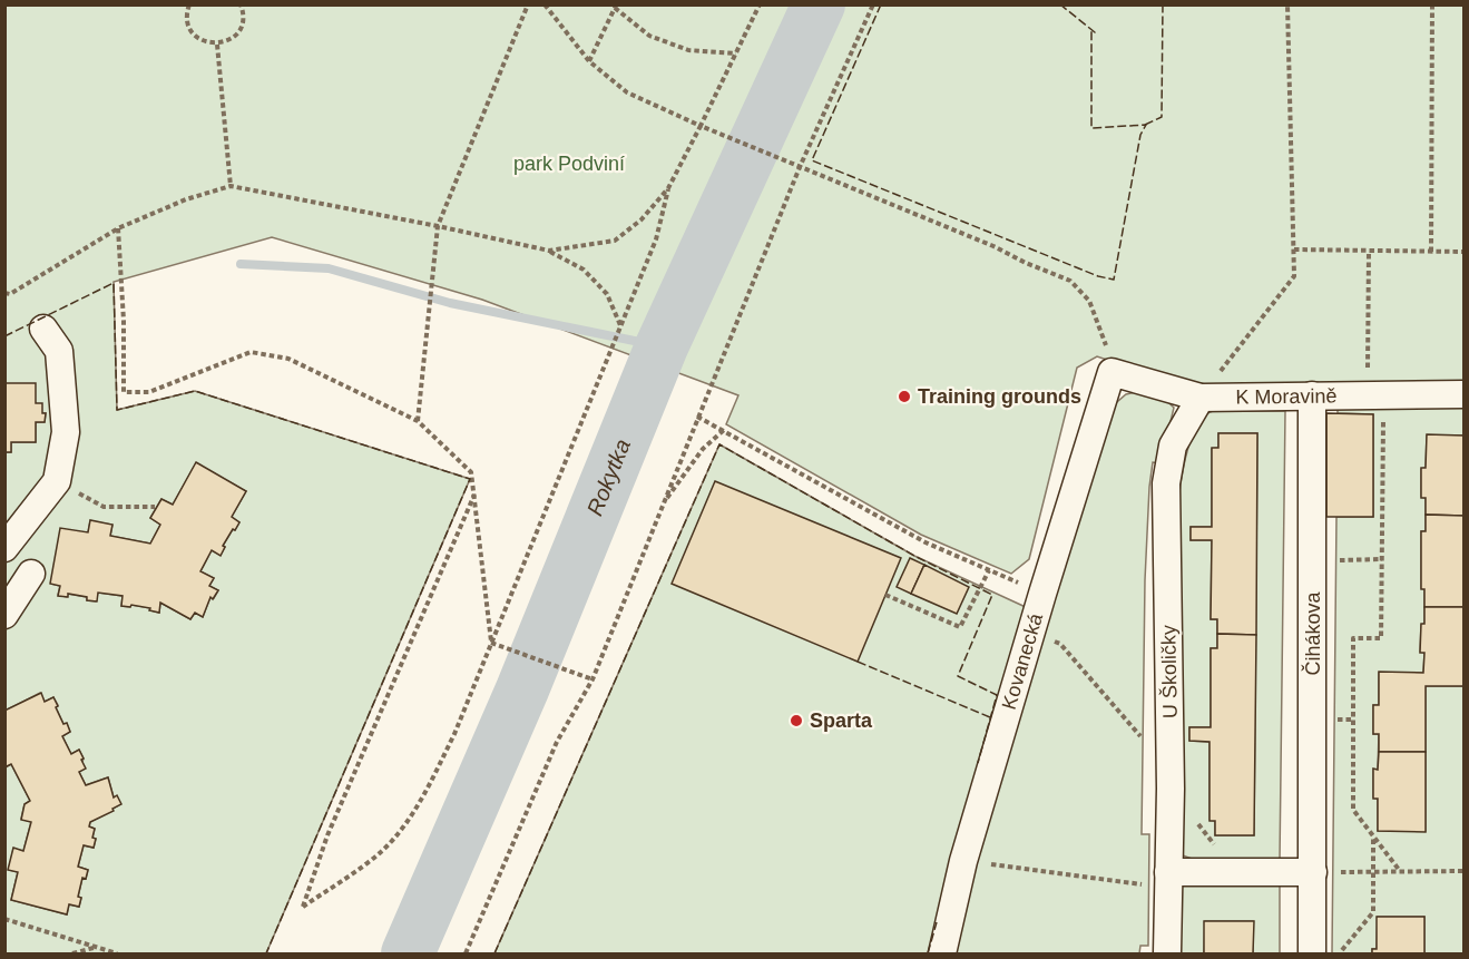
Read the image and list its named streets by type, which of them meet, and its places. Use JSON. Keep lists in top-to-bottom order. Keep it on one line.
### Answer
{"streets":{"street":["K Moravině","Čihákova","Kovanecká","U Školičky"]},"crossings":[["K Moravině","Čihákova"],["K Moravině","Kovanecká"],["K Moravině","U Školičky"]],"water":["Rokytka"],"parks":["park Podviní"],"places":["Training grounds","Sparta"]}
